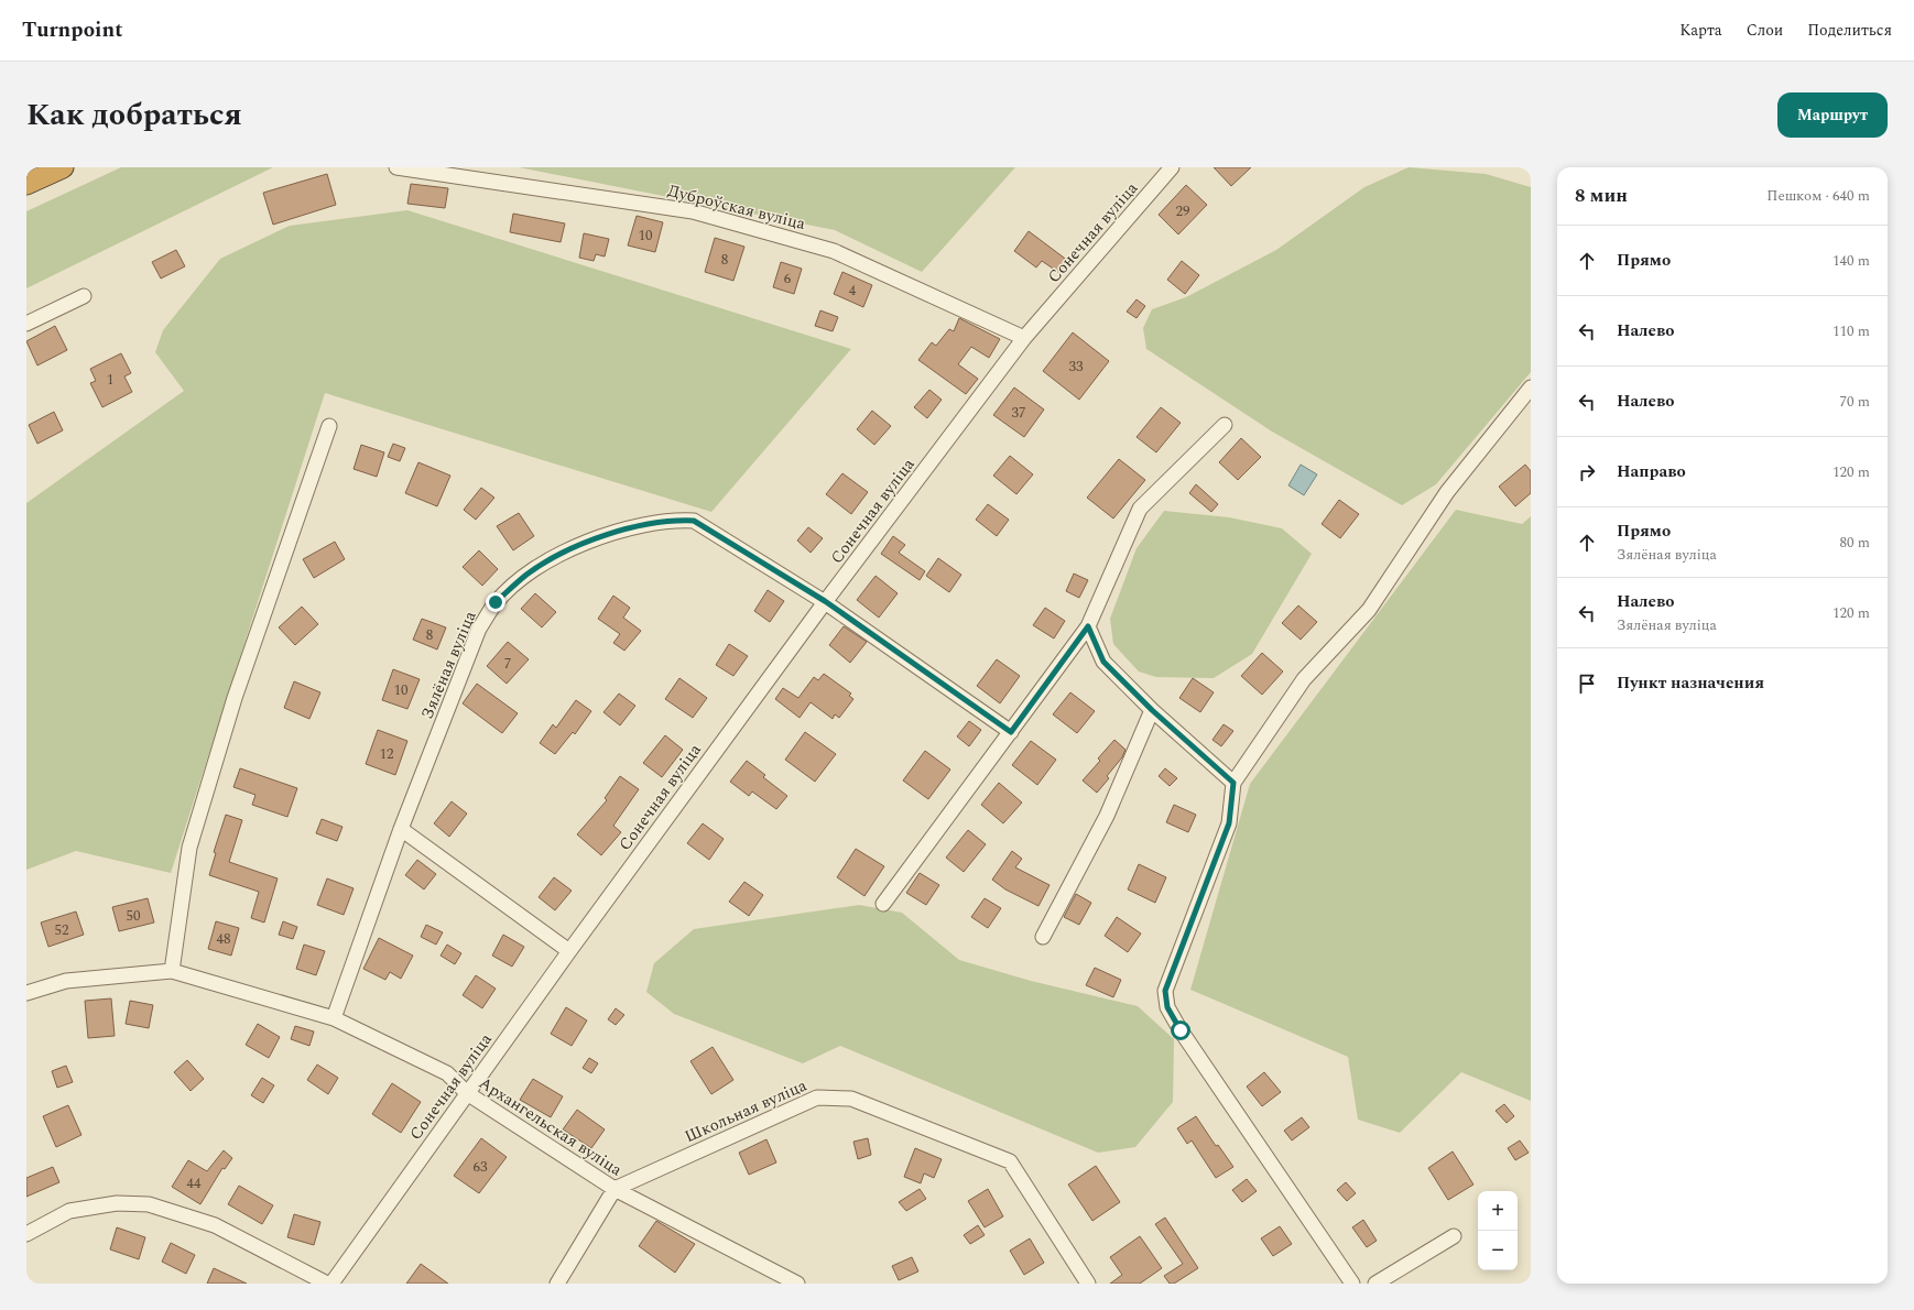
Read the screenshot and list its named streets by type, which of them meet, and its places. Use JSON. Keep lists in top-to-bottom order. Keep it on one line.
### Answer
{"streets":{"street":["Дуброўская вуліца","Сонечная вуліца","Зялёная вуліца","Школьная вуліца","Архангельская вуліца"]},"crossings":[["Дуброўская вуліца","Сонечная вуліца"],["Сонечная вуліца","Зялёная вуліца"],["Сонечная вуліца","Архангельская вуліца"],["Зялёная вуліца","Архангельская вуліца"],["Школьная вуліца","Архангельская вуліца"]],"house_numbers":["29","10","8","6","4","33","1","37","8","7","10","12","50","52","48","63","44"],"page":{"header":"Turnpoint","nav":["Карта","Слои","Поделиться"],"title":"Как добраться","buttons":"Маршрут","heading":["8 мин","Пешком · 640 m"],"list":[["Прямо","140 m"],["Налево","110 m"],["Налево","70 m"],["Направо","120 m"],["Прямо","Зялёная вуліца","80 m"],["Налево","Зялёная вуліца","120 m"],"Пункт назначения"],"map_buttons":["+","−"]}}
